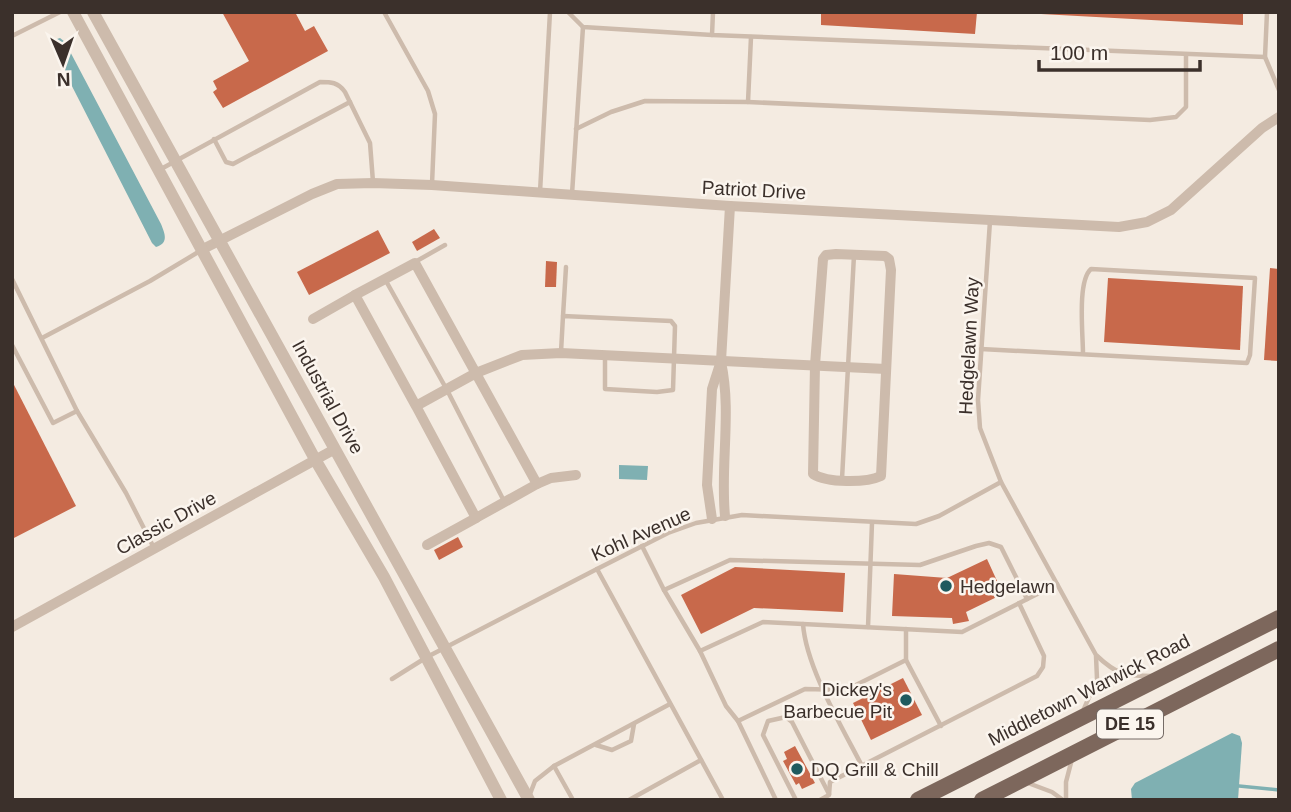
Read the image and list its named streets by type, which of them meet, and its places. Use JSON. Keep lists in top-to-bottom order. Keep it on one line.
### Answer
{"streets":{"main road":["Middletown Warwick Road","DE 15"],"street":["Patriot Drive","Industrial Drive","Classic Drive"],"lane":["Hedgelawn Way","Kohl Avenue"]},"crossings":[["Patriot Drive","Hedgelawn Way"],["Patriot Drive","Industrial Drive"],["Hedgelawn Way","Kohl Avenue"],["Industrial Drive","Classic Drive"],["Industrial Drive","Kohl Avenue"]],"places":["Hedgelawn","Dickey's Barbecue Pit","DQ Grill & Chill"],"scale_bar":"100 m","north":"bottom"}
